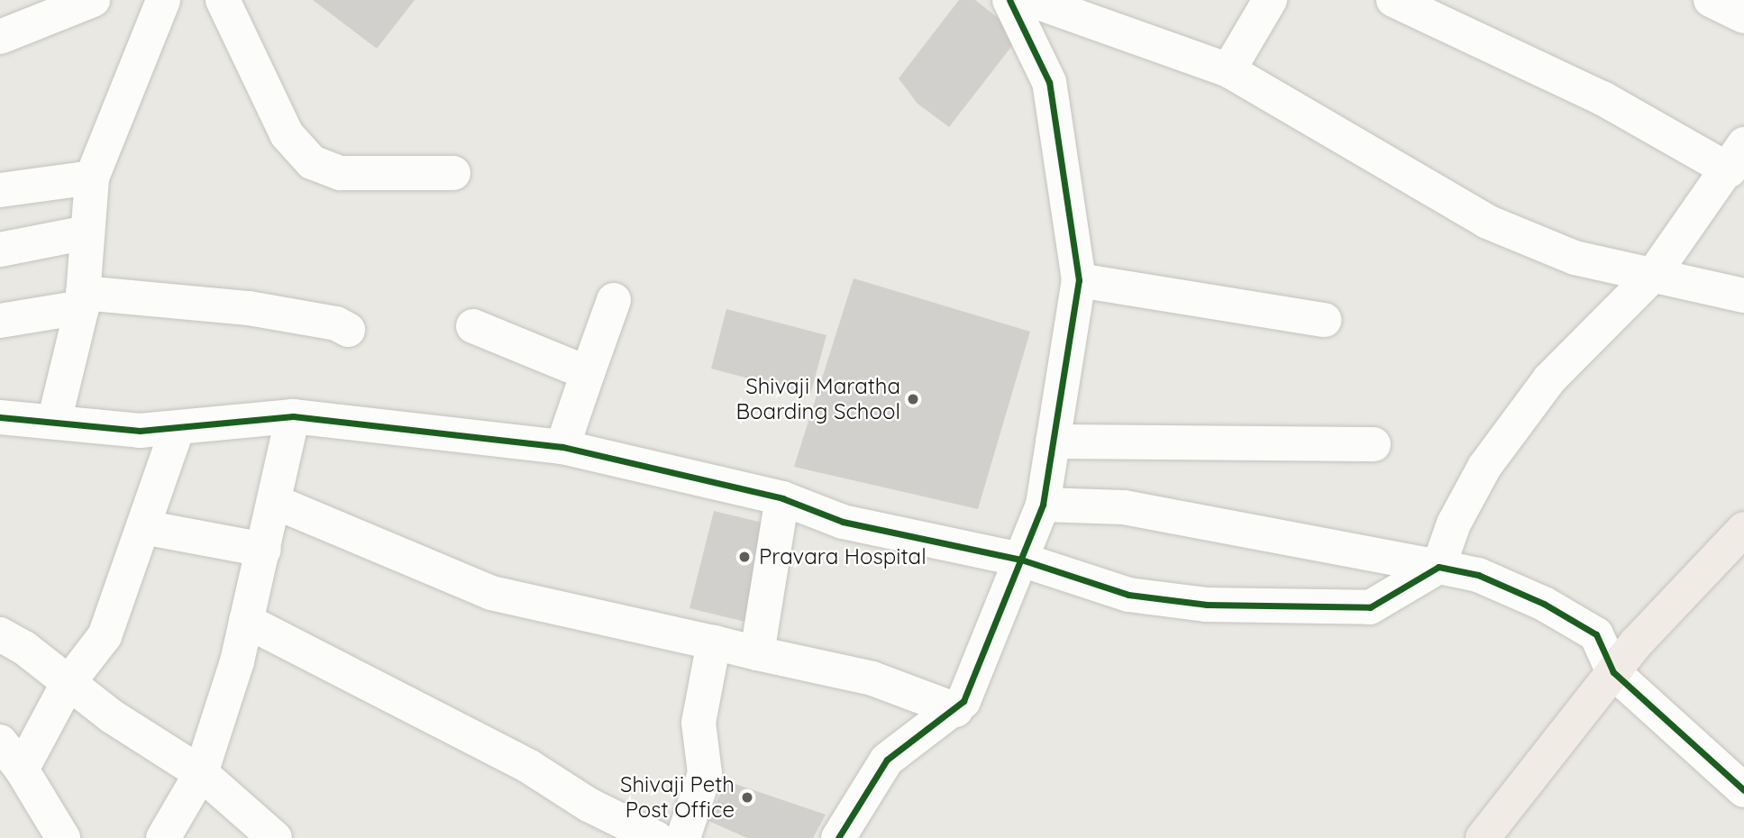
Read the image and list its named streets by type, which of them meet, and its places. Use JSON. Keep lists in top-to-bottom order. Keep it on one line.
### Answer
{"places":["Shivaji Maratha Boarding School","Pravara Hospital","Shivaji Peth Post Office"]}
